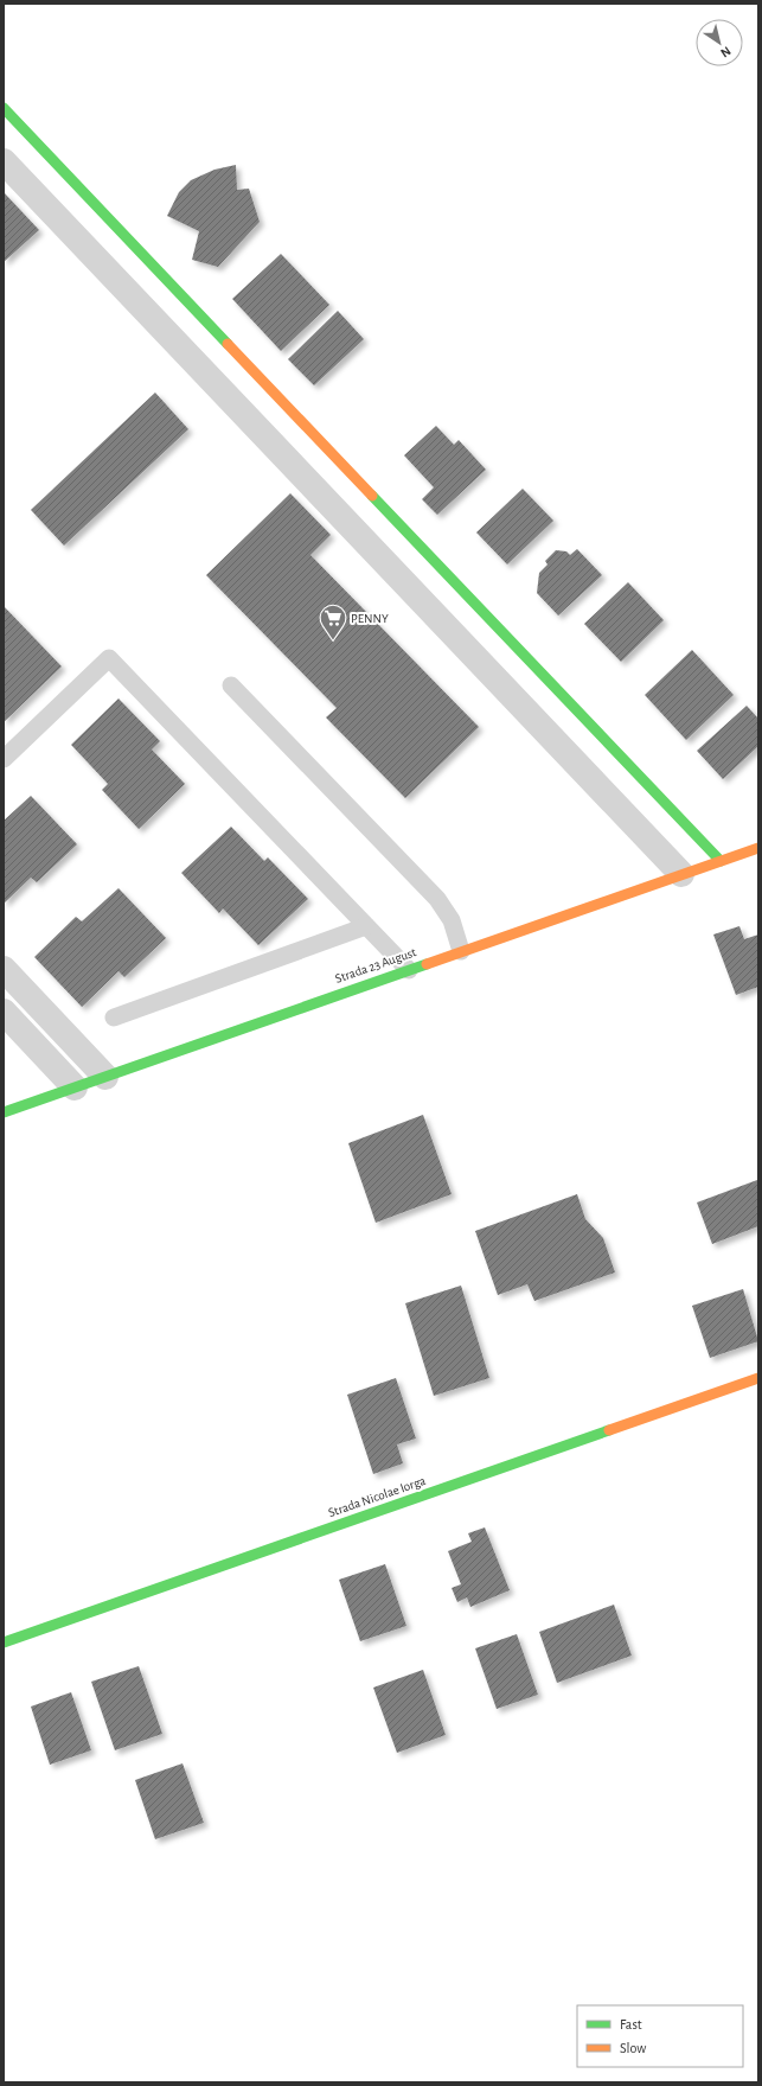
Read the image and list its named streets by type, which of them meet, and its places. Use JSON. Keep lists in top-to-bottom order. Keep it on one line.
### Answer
{"streets":{"street":["Strada 23 August","Strada Nicolae Iorga"]},"places":{"supermarket":["PENNY"]},"legend":["Fast","Slow"],"north":"bottom right"}
